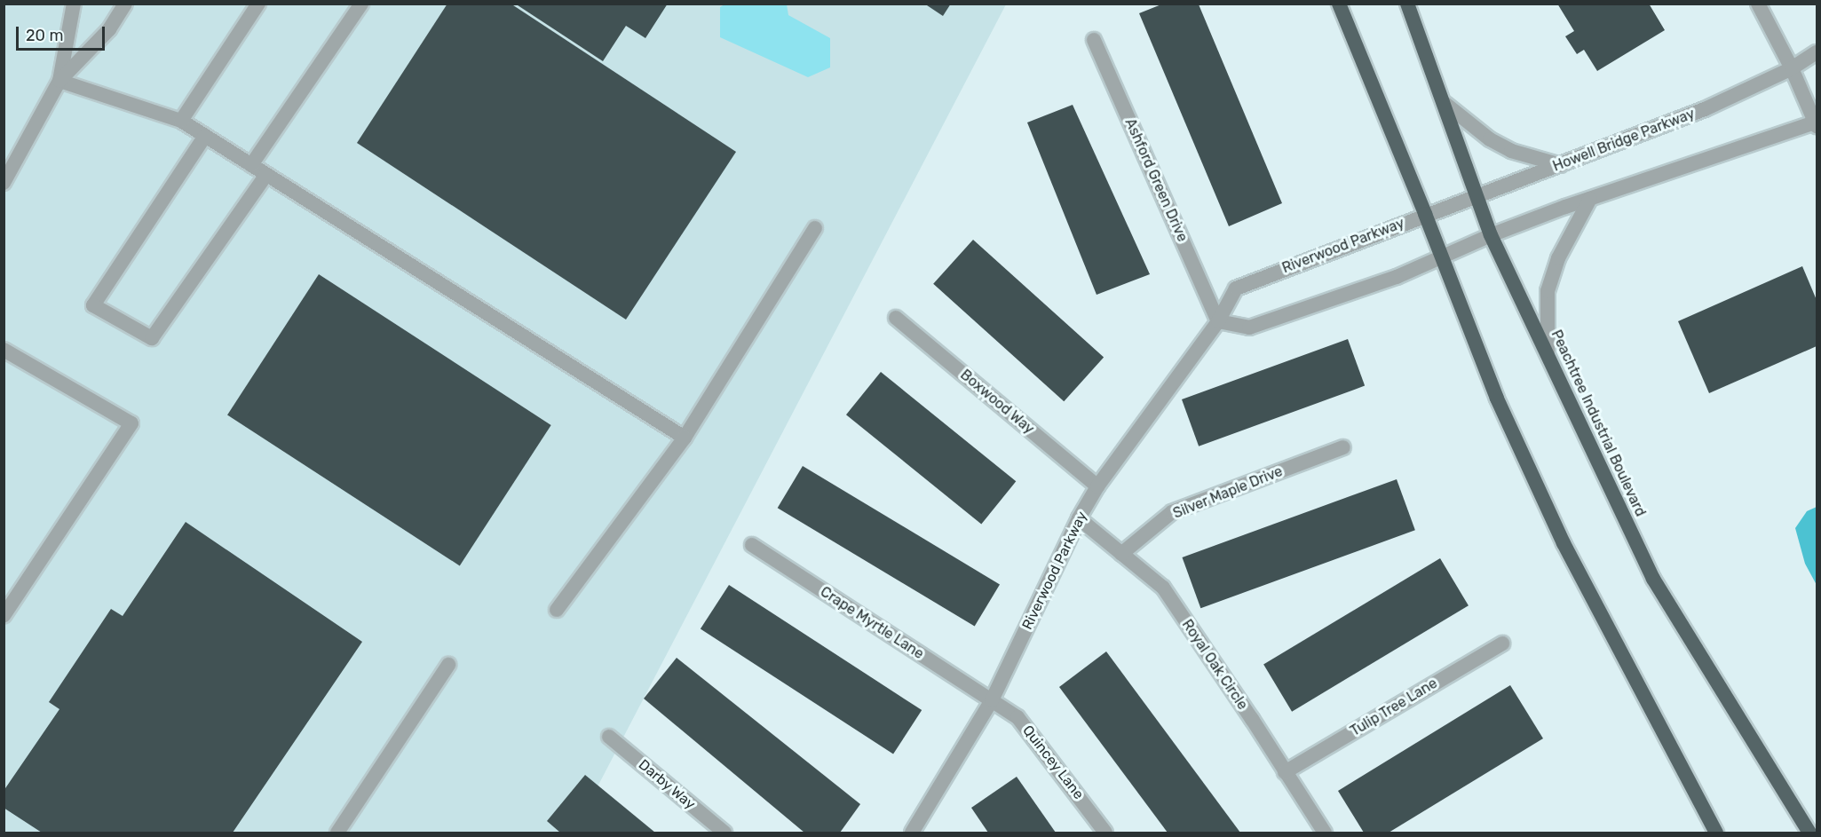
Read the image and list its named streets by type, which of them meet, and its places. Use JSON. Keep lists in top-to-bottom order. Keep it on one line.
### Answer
{"streets":{"highway":["Peachtree Industrial Boulevard"],"street":["Howell Bridge Parkway","Ashford Green Drive","Riverwood Parkway","Boxwood Way","Silver Maple Drive","Crape Myrtle Lane","Royal Oak Circle","Tulip Tree Lane","Quincey Lane","Darby Way"]},"crossings":[["Howell Bridge Parkway","Riverwood Parkway"],["Howell Bridge Parkway","Peachtree Industrial Boulevard"],["Ashford Green Drive","Riverwood Parkway"],["Riverwood Parkway","Boxwood Way"],["Riverwood Parkway","Crape Myrtle Lane"],["Riverwood Parkway","Royal Oak Circle"],["Riverwood Parkway","Quincey Lane"],["Silver Maple Drive","Royal Oak Circle"],["Crape Myrtle Lane","Quincey Lane"],["Royal Oak Circle","Tulip Tree Lane"]],"scale_bar":"20 m"}
